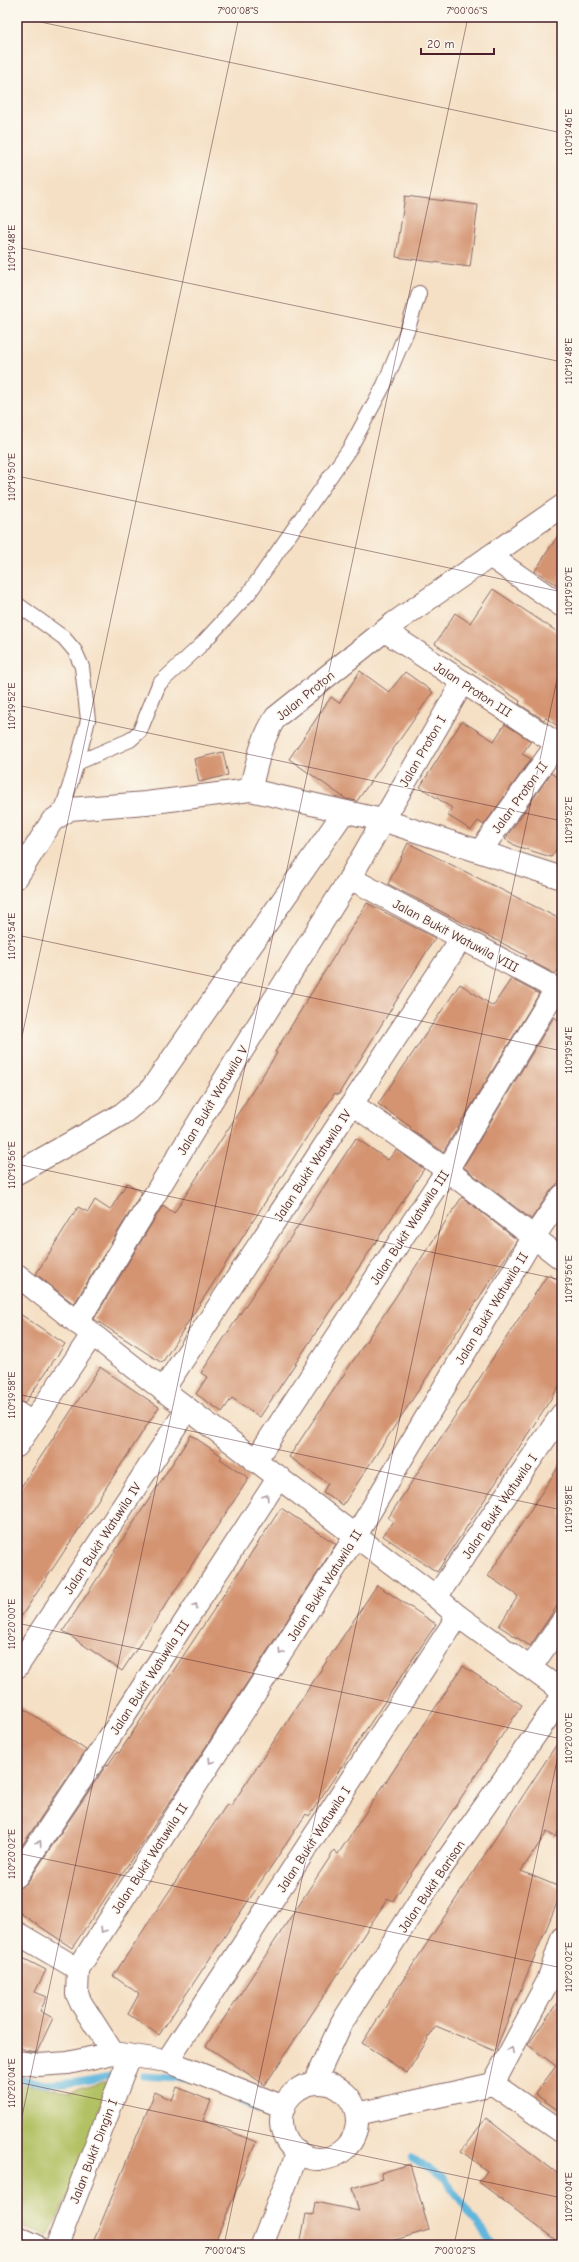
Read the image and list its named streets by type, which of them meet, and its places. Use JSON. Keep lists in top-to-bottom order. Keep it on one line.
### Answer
{"streets":{"street":["Jalan Proton III","Jalan Proton","Jalan Proton I","Jalan Proton II","Jalan Bukit Watuwila VIII","Jalan Bukit Watuwila V","Jalan Bukit Watuwila IV","Jalan Bukit Watuwila III","Jalan Bukit Watuwila II","Jalan Bukit Watuwila I","Jalan Bukit Barisan","Jalan Bukit Dingin I"]},"crossings":[["Jalan Proton III","Jalan Proton"],["Jalan Proton III","Jalan Proton I"],["Jalan Proton III","Jalan Proton II"],["Jalan Proton I","Jalan Bukit Watuwila VIII"],["Jalan Proton I","Jalan Bukit Watuwila V"],["Jalan Bukit Watuwila VIII","Jalan Bukit Watuwila V"],["Jalan Bukit Watuwila VIII","Jalan Bukit Watuwila IV"],["Jalan Bukit Watuwila VIII","Jalan Bukit Watuwila III"]],"one_way":["Jalan Bukit Watuwila III","Jalan Bukit Watuwila II"],"scale_bar":"20 m","coordinates":["7°00'08\"S","7°00'06\"S","110°19'46\"E","110°19'48\"E","110°19'50\"E","110°19'52\"E","110°19'54\"E","110°19'56\"E","110°19'58\"E","110°20'00\"E","110°20'02\"E","110°20'04\"E","7°00'04\"S","7°00'02\"S"]}
